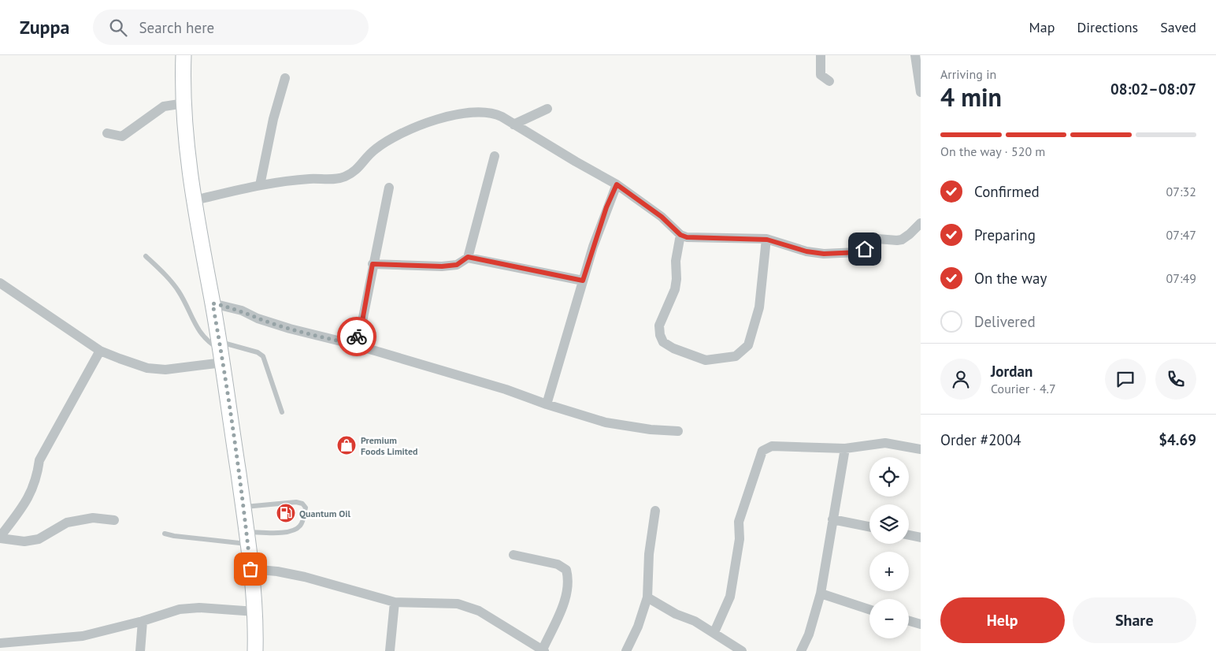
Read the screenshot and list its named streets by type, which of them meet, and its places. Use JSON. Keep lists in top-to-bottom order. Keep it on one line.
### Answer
{"places":{"shop":["Premium Foods Limited"],"fuel station":["Quantum Oil"]},"page":{"header":"Zuppa","search":"Search here","nav":["Map","Directions","Saved"],"heading":["4 min","Arriving in","08:02–08:07"],"panel":["Jordan","Courier · 4.7","Order #2004","$4.69"],"bar":"On the way · 520 m","list":[["Confirmed","07:32"],["Preparing","07:47"],["On the way","07:49"],"Delivered"],"map_buttons":["+","−"],"buttons":["Help","Share"]}}
